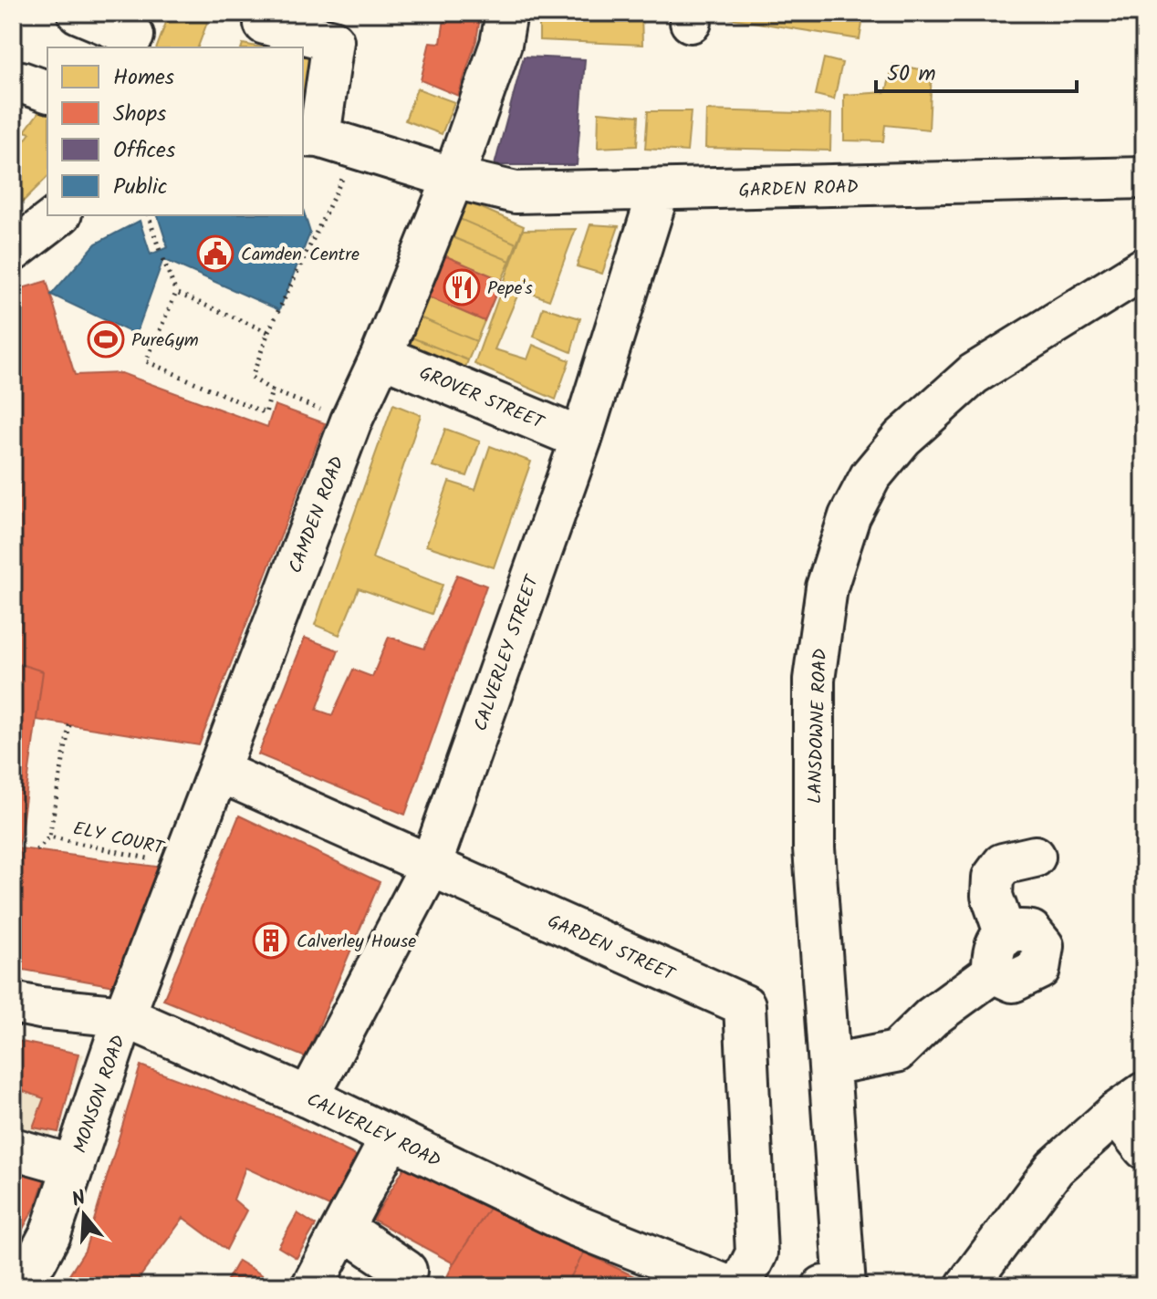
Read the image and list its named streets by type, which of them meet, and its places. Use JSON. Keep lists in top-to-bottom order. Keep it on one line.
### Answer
{"streets":{"street":["GARDEN ROAD","GROVER STREET","CAMDEN ROAD","CALVERLEY STREET","LANSDOWNE ROAD","GARDEN STREET","MONSON ROAD","CALVERLEY ROAD"],"path":["ELY COURT"]},"crossings":[["GARDEN ROAD","CAMDEN ROAD"],["GARDEN ROAD","CALVERLEY STREET"],["GROVER STREET","CAMDEN ROAD"],["GROVER STREET","CALVERLEY STREET"],["CAMDEN ROAD","ELY COURT"],["CAMDEN ROAD","GARDEN STREET"],["CAMDEN ROAD","MONSON ROAD"],["CAMDEN ROAD","CALVERLEY ROAD"],["CALVERLEY STREET","GARDEN STREET"],["CALVERLEY STREET","CALVERLEY ROAD"],["MONSON ROAD","CALVERLEY ROAD"]],"places":{"public building":["Camden Centre"],"restaurant":["Pepe's"],"sports":["PureGym"],"building":["Calverley House"]},"legend":["Homes","Shops","Offices","Public"],"scale_bar":"50 m","north":"top"}
